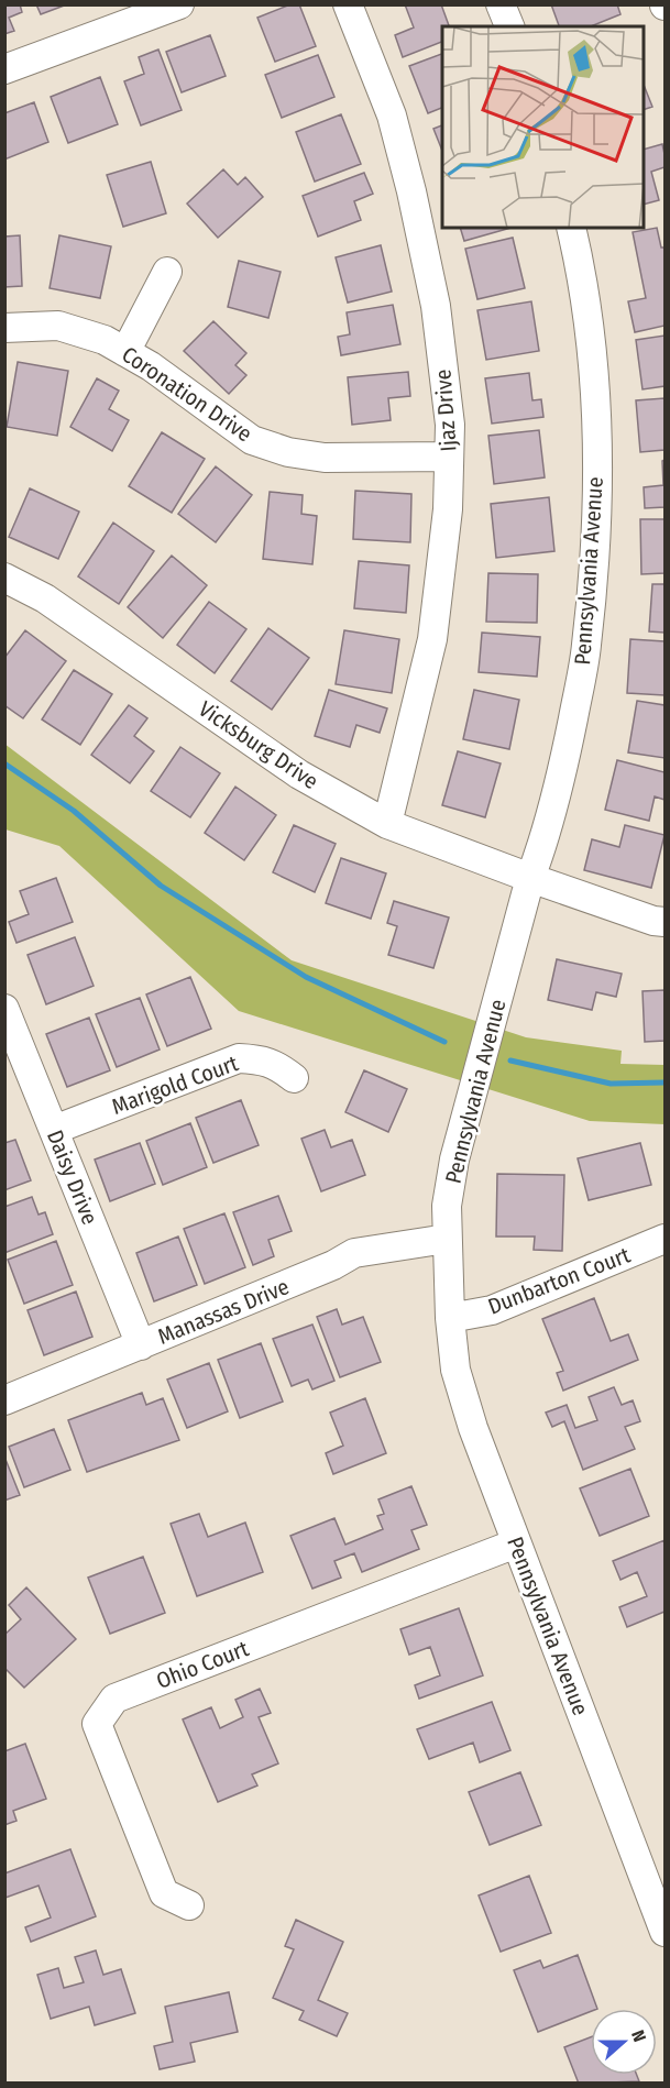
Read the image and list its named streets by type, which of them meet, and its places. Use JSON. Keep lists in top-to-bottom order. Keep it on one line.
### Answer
{"streets":{"street":["Coronation Drive","Ijaz Drive","Pennsylvania Avenue","Vicksburg Drive","Marigold Court","Daisy Drive","Dunbarton Court","Manassas Drive","Ohio Court"]},"crossings":[["Coronation Drive","Ijaz Drive"],["Ijaz Drive","Vicksburg Drive"],["Pennsylvania Avenue","Vicksburg Drive"],["Pennsylvania Avenue","Dunbarton Court"],["Pennsylvania Avenue","Manassas Drive"],["Pennsylvania Avenue","Ohio Court"],["Marigold Court","Daisy Drive"],["Daisy Drive","Manassas Drive"]],"north":"right"}
